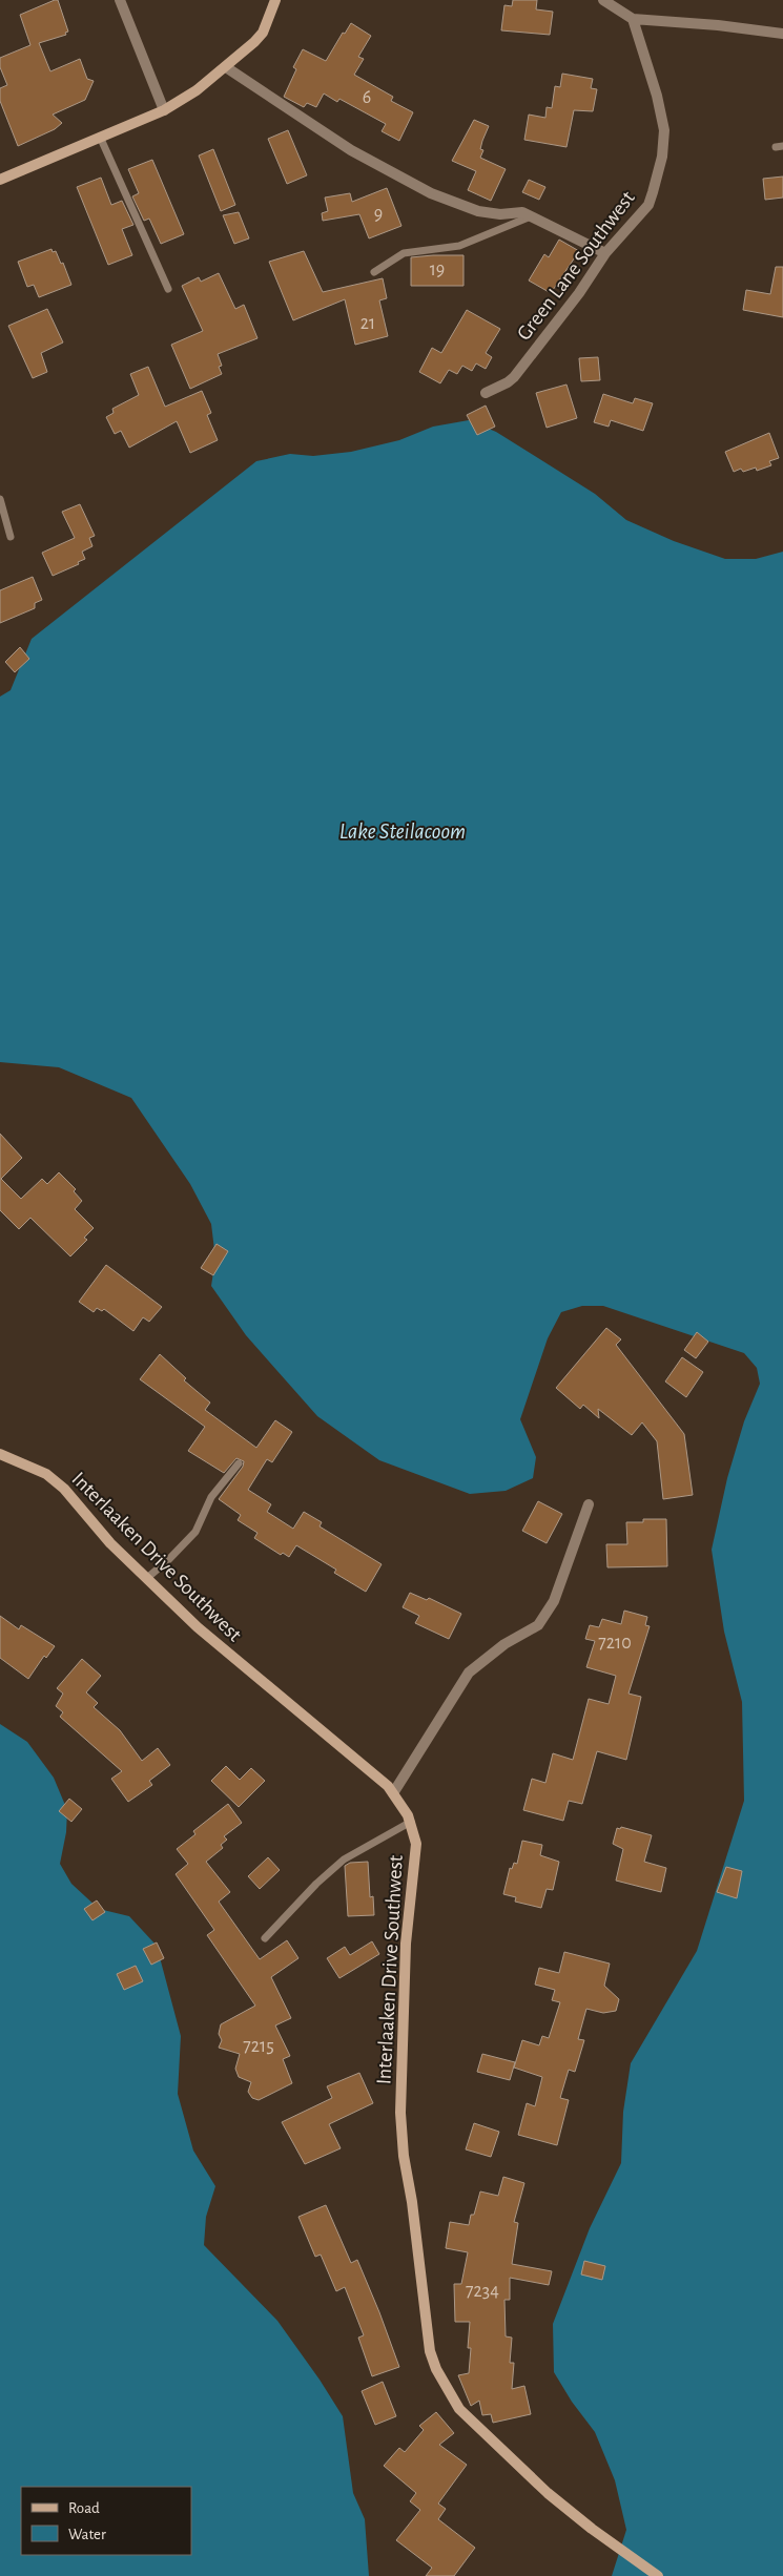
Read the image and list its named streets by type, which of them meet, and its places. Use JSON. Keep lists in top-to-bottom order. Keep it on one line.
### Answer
{"streets":{"street":["Green Lane Southwest","Interlaaken Drive Southwest"]},"water":["Lake Steilacoom"],"house_numbers":["6","9","19","21","7210","7215","7234"],"legend":["Road","Water"]}
